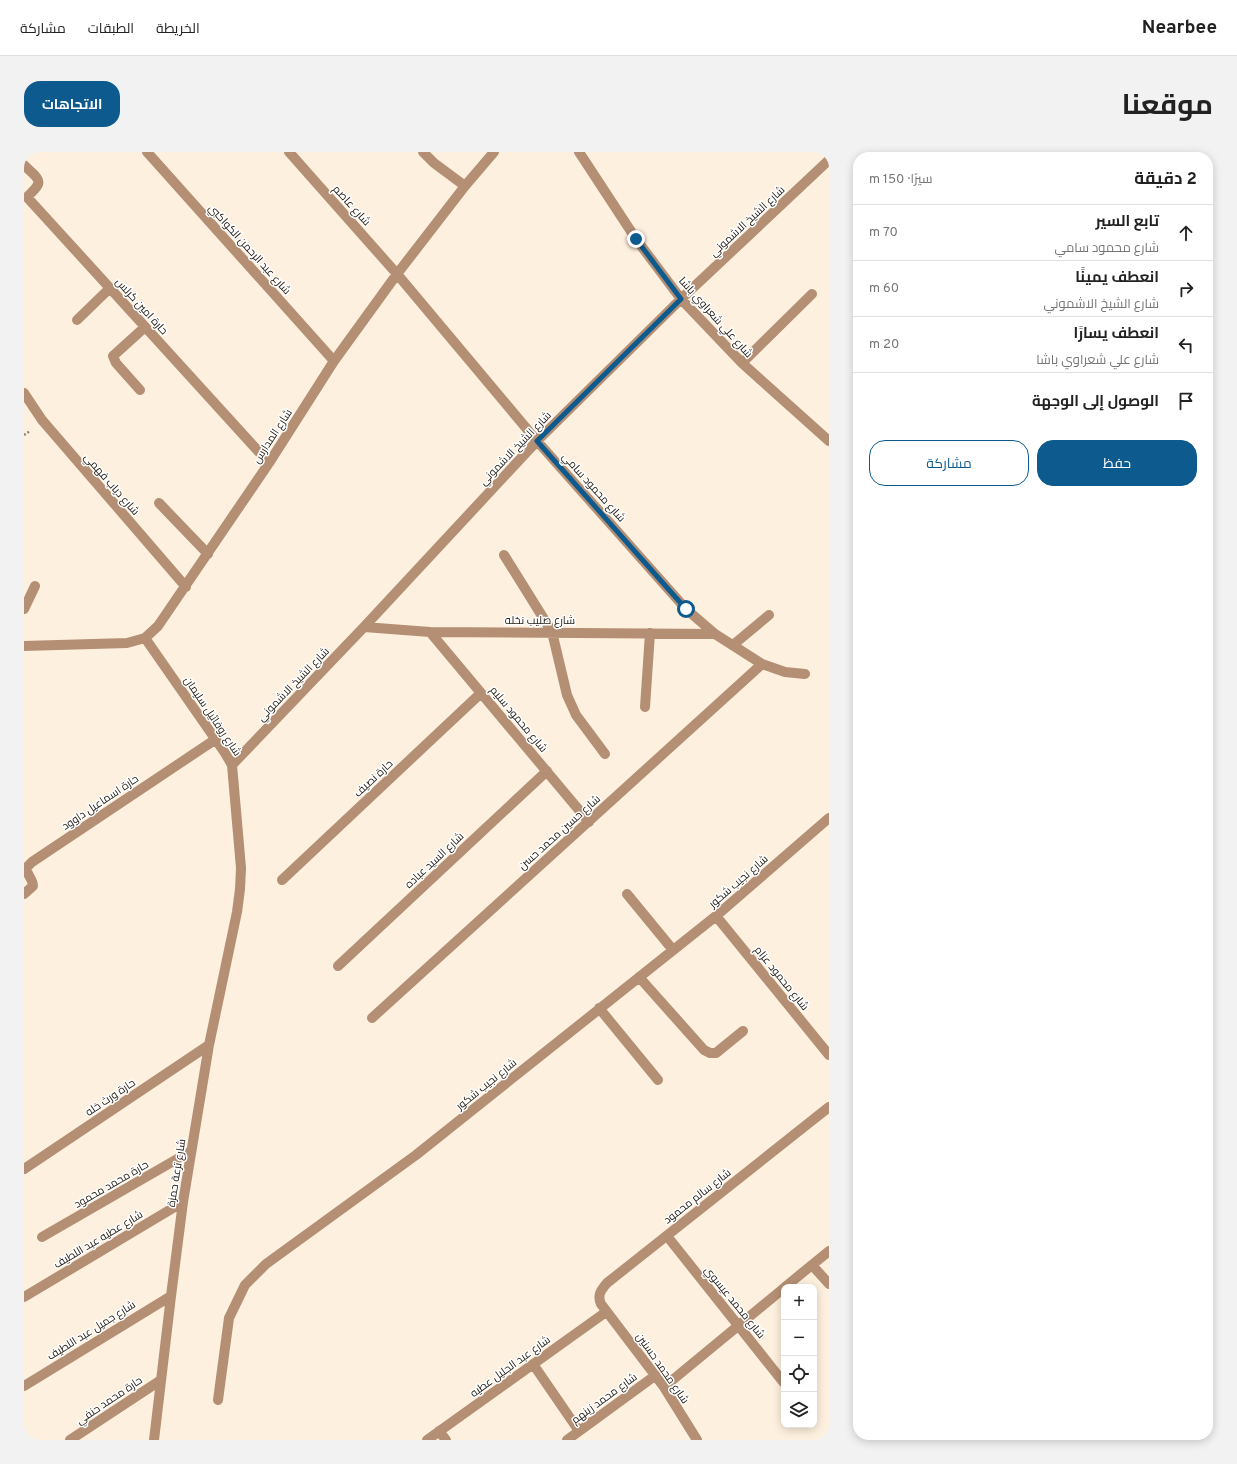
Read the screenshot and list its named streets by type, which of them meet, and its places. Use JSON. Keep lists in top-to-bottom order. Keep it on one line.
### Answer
{"streets":{"street":["شارع عاصم","شارع الشيخ الاشموني","شارع عبد الرحمن الكواكبي","حارة امين كرلس","شارع علي شعراوي باشا","شارع المدارس","شارع دياب فهمي","شارع محمود سامي","شارع صليب نخله","شارع روفائيل سليمان","شارع محمود سليم","حارة نصيف","حارة اسماعيل داوود","شارع حسين محمد حسن","شارع السيد عباده","شارع نجيب شكور","شارع محمود عزام","حارة ورث خله","شارع ترعة حمزة","حارة محمد محمود","شارع سالم محمود","شارع عطيه عبد اللطيف","شارع محمد عيسوي","شارع جميل عبد اللطيف","شارع عبد الجليل عطيه","شارع محمد حسنين","شارع محمد زينهم","حارة محمد حنفي"]},"crossings":[["شارع عاصم","شارع المدارس"],["شارع عاصم","شارع محمود سامي"],["شارع الشيخ الاشموني","شارع علي شعراوي باشا"],["شارع الشيخ الاشموني","شارع محمود سامي"],["شارع الشيخ الاشموني","شارع صليب نخله"],["شارع الشيخ الاشموني","شارع روفائيل سليمان"],["شارع عبد الرحمن الكواكبي","شارع المدارس"],["حارة امين كرلس","شارع المدارس"],["شارع المدارس","شارع دياب فهمي"],["شارع المدارس","شارع محمود سامي"],["شارع المدارس","شارع روفائيل سليمان"],["شارع محمود سامي","شارع صليب نخله"],["شارع محمود سامي","شارع حسين محمد حسن"],["شارع صليب نخله","شارع محمود سليم"],["شارع روفائيل سليمان","حارة اسماعيل داوود"],["شارع روفائيل سليمان","شارع ترعة حمزة"],["شارع محمود سليم","حارة نصيف"],["شارع محمود سليم","شارع حسين محمد حسن"],["شارع محمود سليم","شارع السيد عباده"],["شارع نجيب شكور","شارع محمود عزام"],["حارة ورث خله","شارع ترعة حمزة"],["شارع ترعة حمزة","حارة محمد محمود"],["شارع ترعة حمزة","شارع عطيه عبد اللطيف"],["شارع ترعة حمزة","شارع جميل عبد اللطيف"],["شارع ترعة حمزة","حارة محمد حنفي"],["شارع سالم محمود","شارع محمد عيسوي"],["شارع سالم محمود","شارع عبد الجليل عطيه"],["شارع سالم محمود","شارع محمد حسنين"],["شارع عبد الجليل عطيه","شارع محمد حسنين"],["شارع محمد حسنين","شارع محمد زينهم"]],"page":{"header":"Nearbee","nav":["الخريطة","الطبقات","مشاركة"],"title":"موقعنا","buttons":["الاتجاهات",["حفظ","مشاركة"]],"heading":["2 دقيقة","سيرًا · 150 m"],"list":[["تابع السير","شارع محمود سامي","70 m"],["انعطف يمينًا","شارع الشيخ الاشموني","60 m"],["انعطف يسارًا","شارع علي شعراوي باشا","20 m"],"الوصول إلى الوجهة"],"map_buttons":["+","−"]}}
